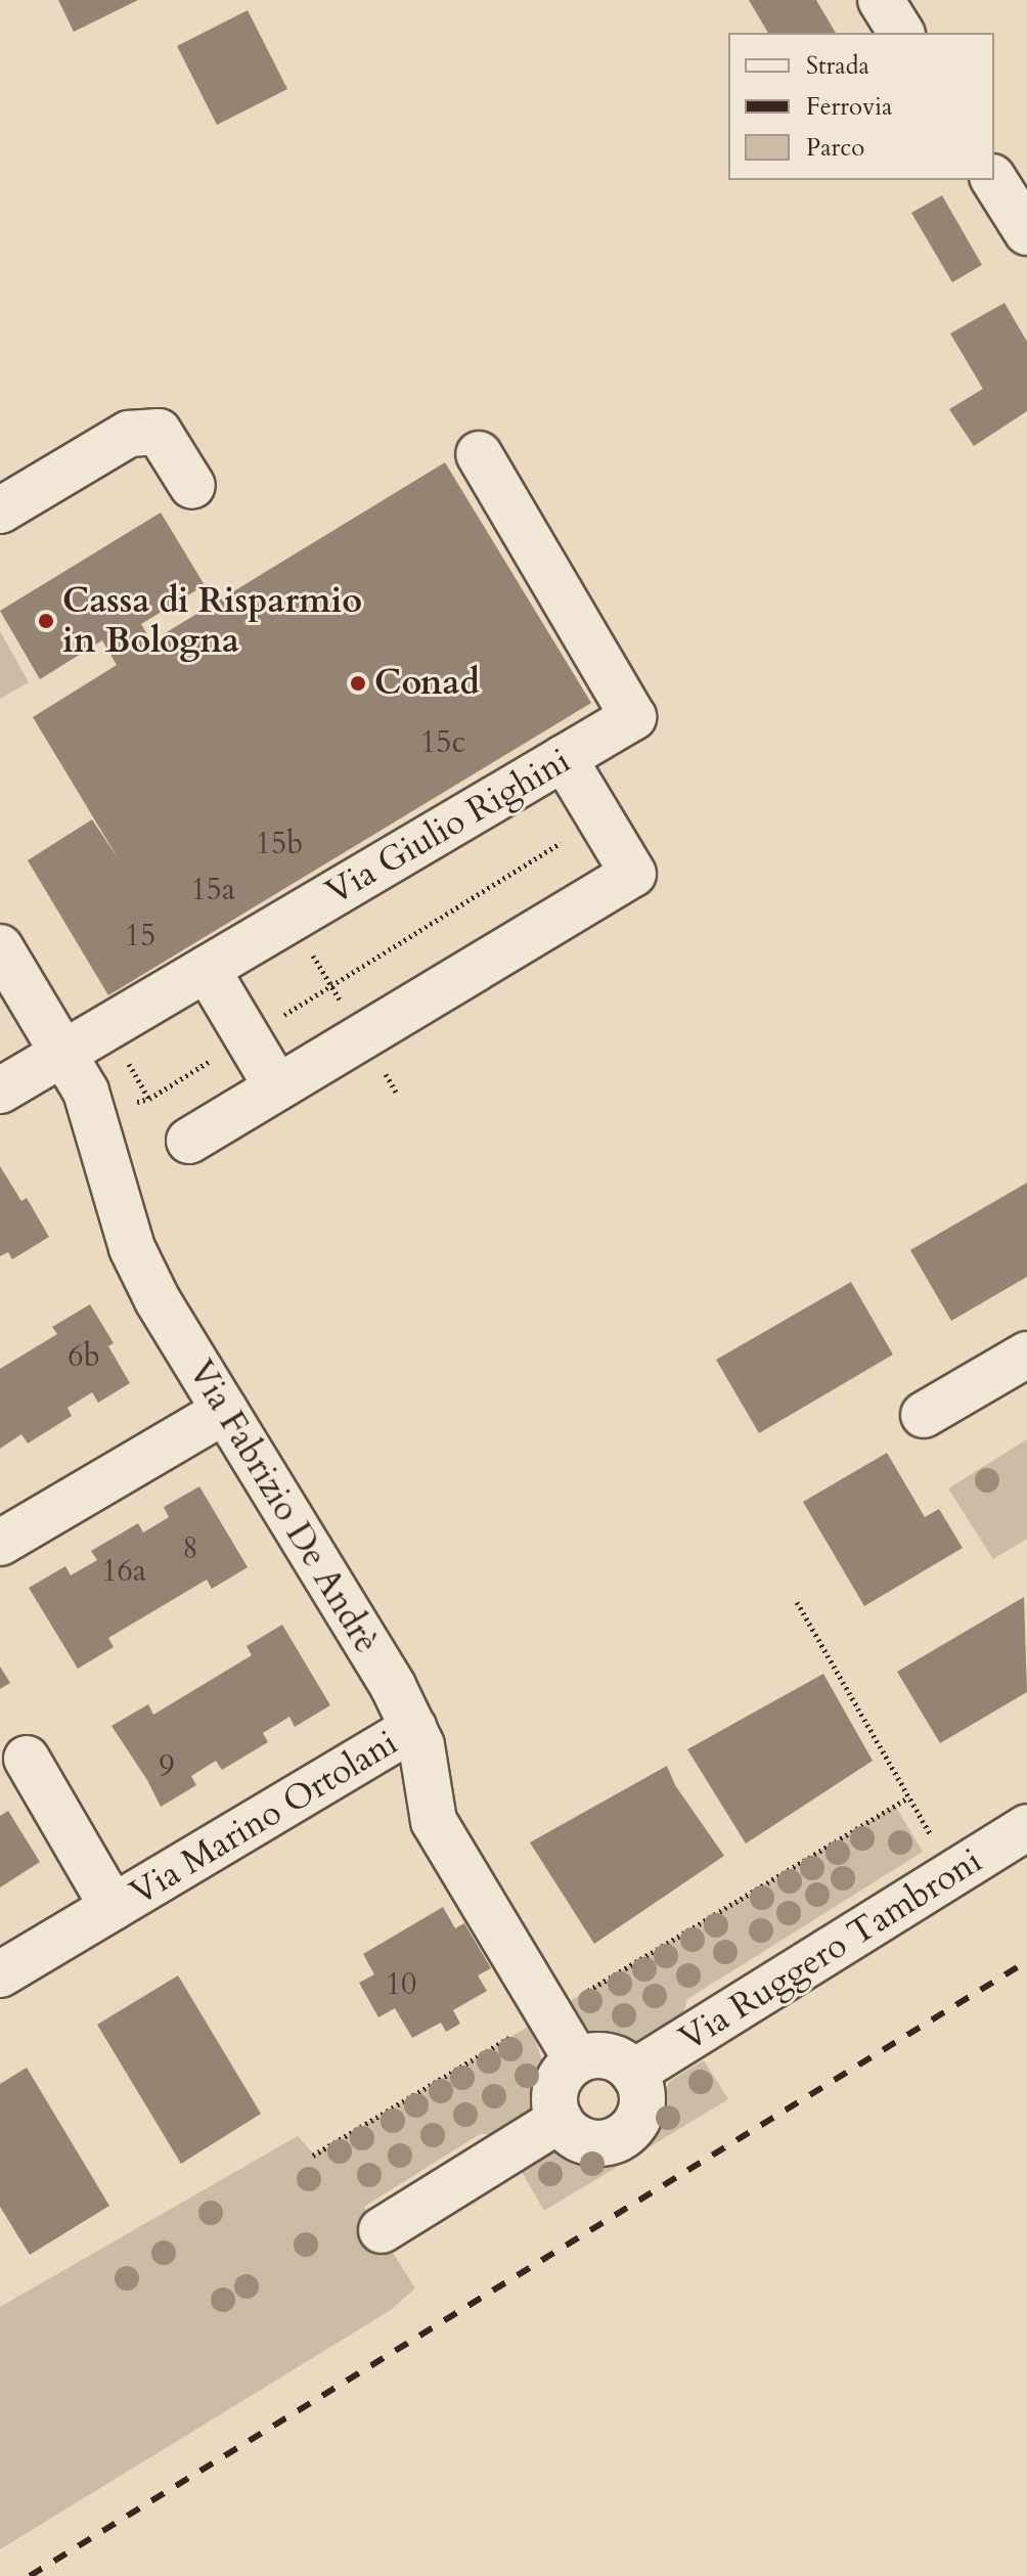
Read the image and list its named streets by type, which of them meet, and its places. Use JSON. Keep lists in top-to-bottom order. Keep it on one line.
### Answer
{"streets":{"street":["Via Giulio Righini","Via Fabrizio De Andrè","Via Marino Ortolani","Via Ruggero Tambroni"]},"crossings":[["Via Giulio Righini","Via Fabrizio De Andrè"],["Via Fabrizio De Andrè","Via Marino Ortolani"],["Via Fabrizio De Andrè","Via Ruggero Tambroni"]],"places":["Cassa di Risparmio in Bologna","Conad"],"house_numbers":["15c","15b","15a","15","6b","8","16a","9","10"],"legend":["Strada","Ferrovia","Parco"]}
